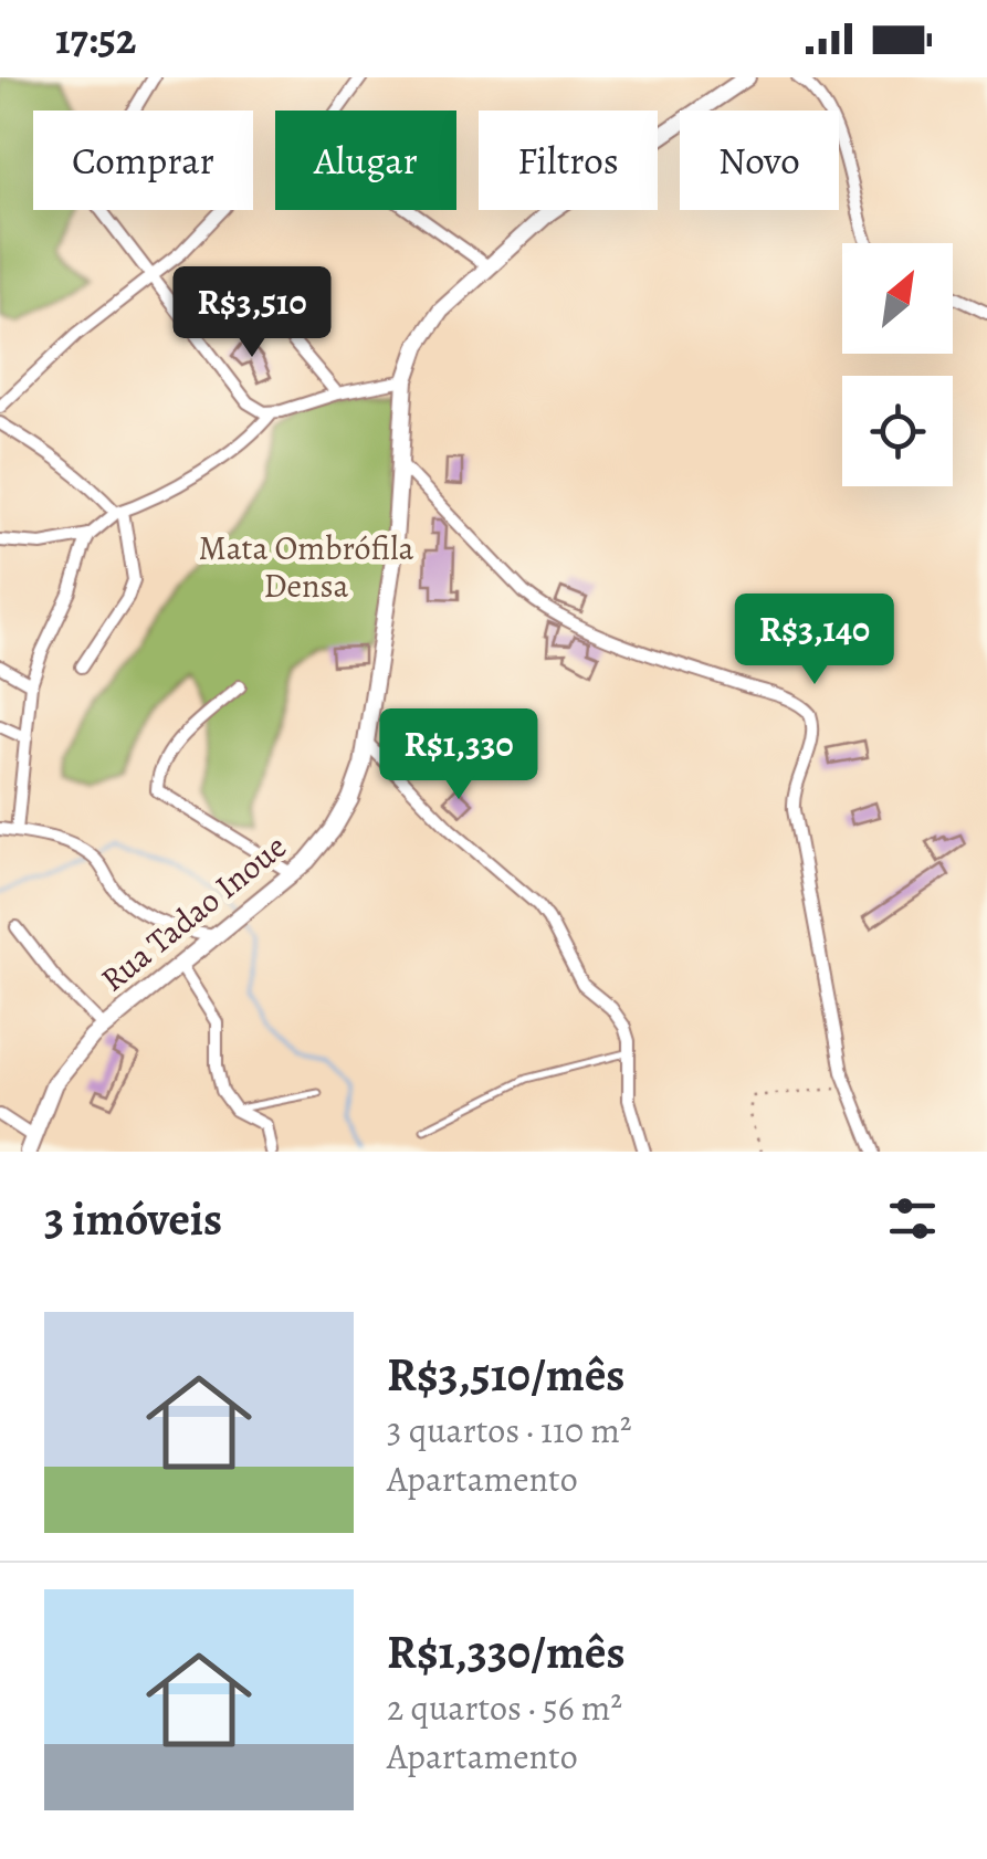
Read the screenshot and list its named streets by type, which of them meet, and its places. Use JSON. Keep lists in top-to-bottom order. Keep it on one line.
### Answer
{"streets":{"street":["Rua Tadao Inoue"]},"parks":["Mata Ombrófila Densa"],"north":"top right","page":{"status":"17:52","chip":["Comprar","Alugar","Filtros","Novo"],"price":["R$3,510","R$3,140","R$1,330"],"heading":"3 imóveis","list":[{"name":"R$3,510/mês","note":"3 quartos · 110 m² · Apartamento"},{"name":"R$1,330/mês","note":"2 quartos · 56 m² · Apartamento"}]}}
